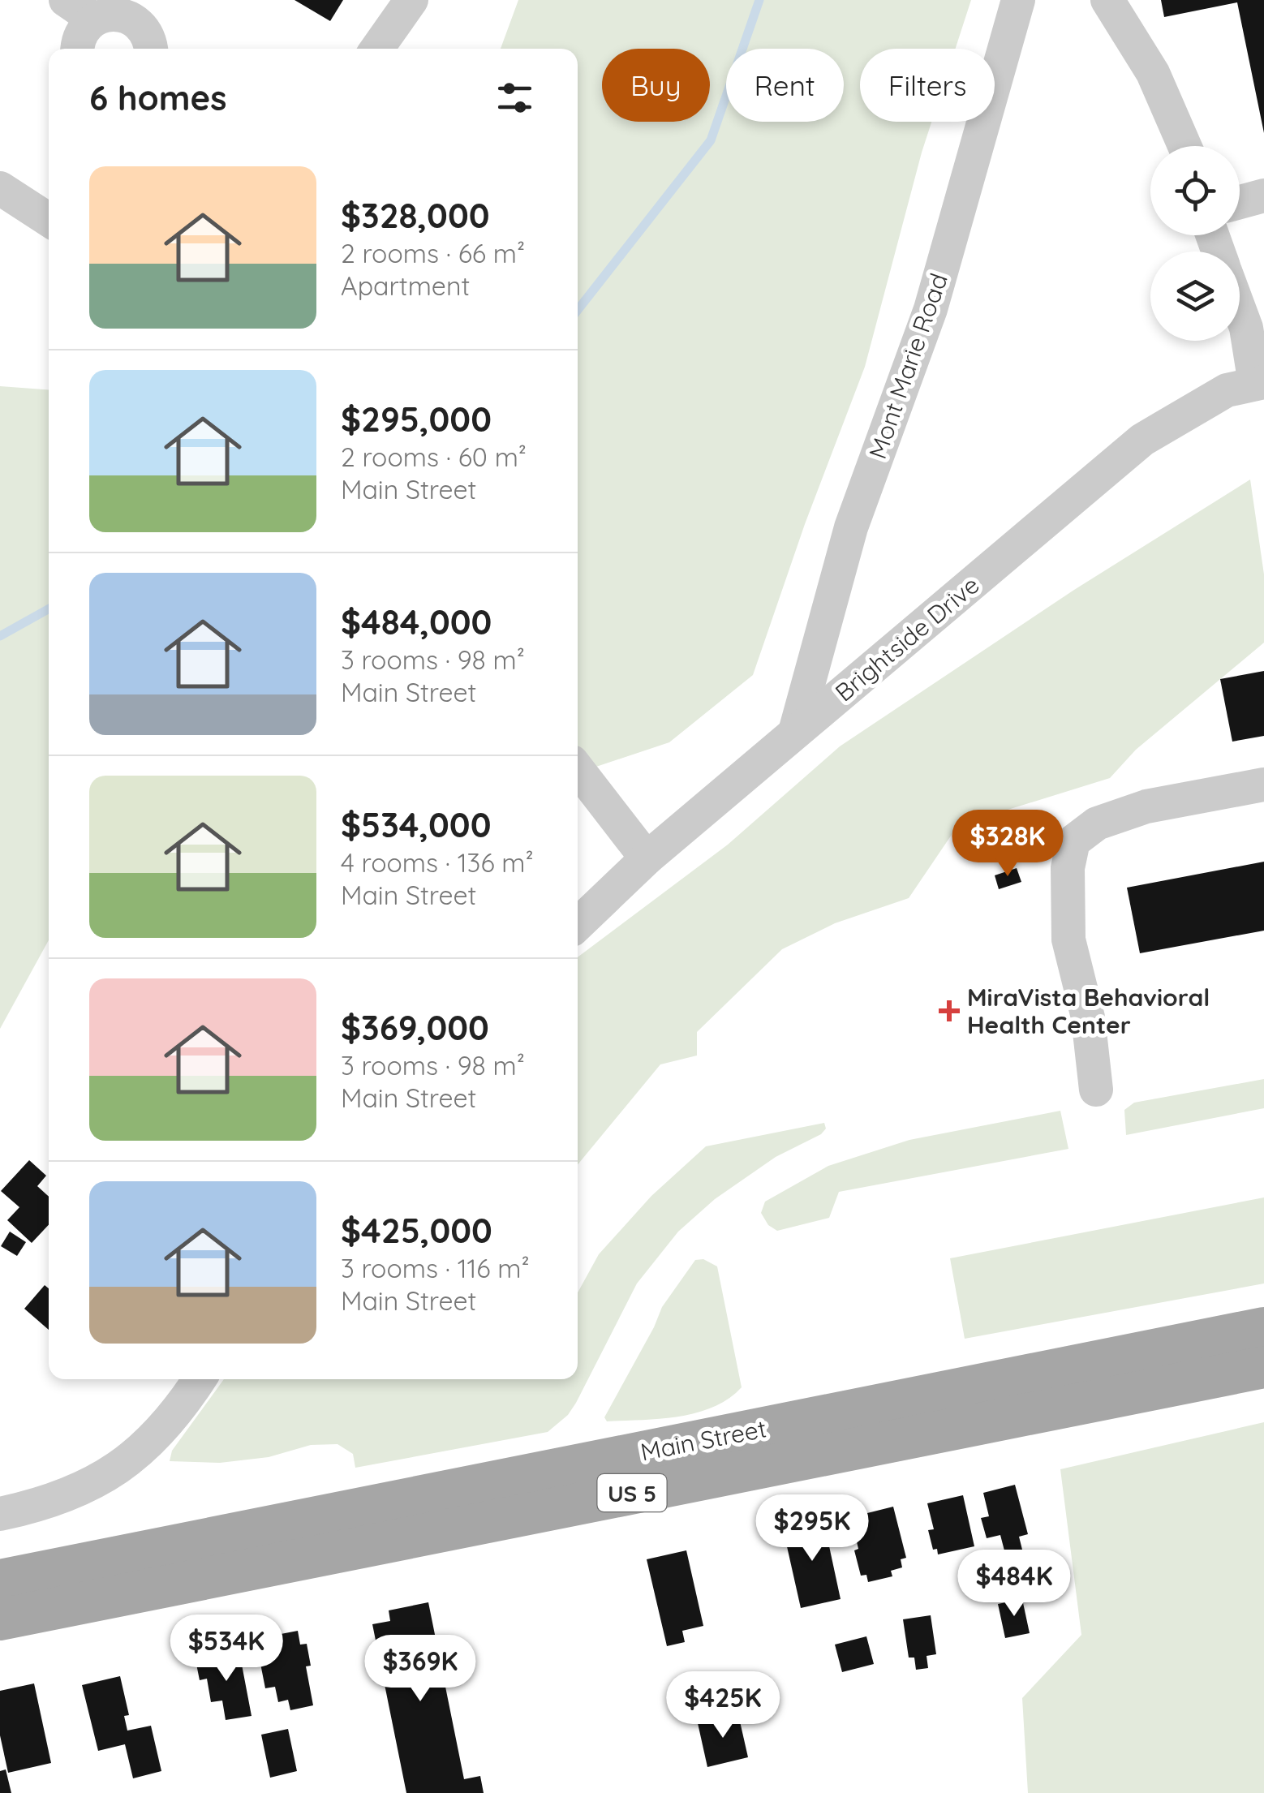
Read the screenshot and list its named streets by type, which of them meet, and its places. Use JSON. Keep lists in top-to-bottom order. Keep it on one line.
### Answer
{"streets":{"main road":["Main Street","US 5"],"street":["Mont Marie Road","Brightside Drive"]},"crossings":[["Mont Marie Road","Brightside Drive"]],"places":{"health":["MiraVista Behavioral Health Center"]},"page":{"chip":["Buy","Rent","Filters"],"heading":"6 homes","list":[{"name":"$328,000","note":"2 rooms · 66 m² · Apartment"},{"name":"$295,000","note":"2 rooms · 60 m² · Main Street"},{"name":"$484,000","note":"3 rooms · 98 m² · Main Street"},{"name":"$534,000","note":"4 rooms · 136 m² · Main Street"},{"name":"$369,000","note":"3 rooms · 98 m² · Main Street"},{"name":"$425,000","note":"3 rooms · 116 m² · Main Street"}],"price":["$328K","$295K","$484K","$534K","$369K","$425K"]}}
